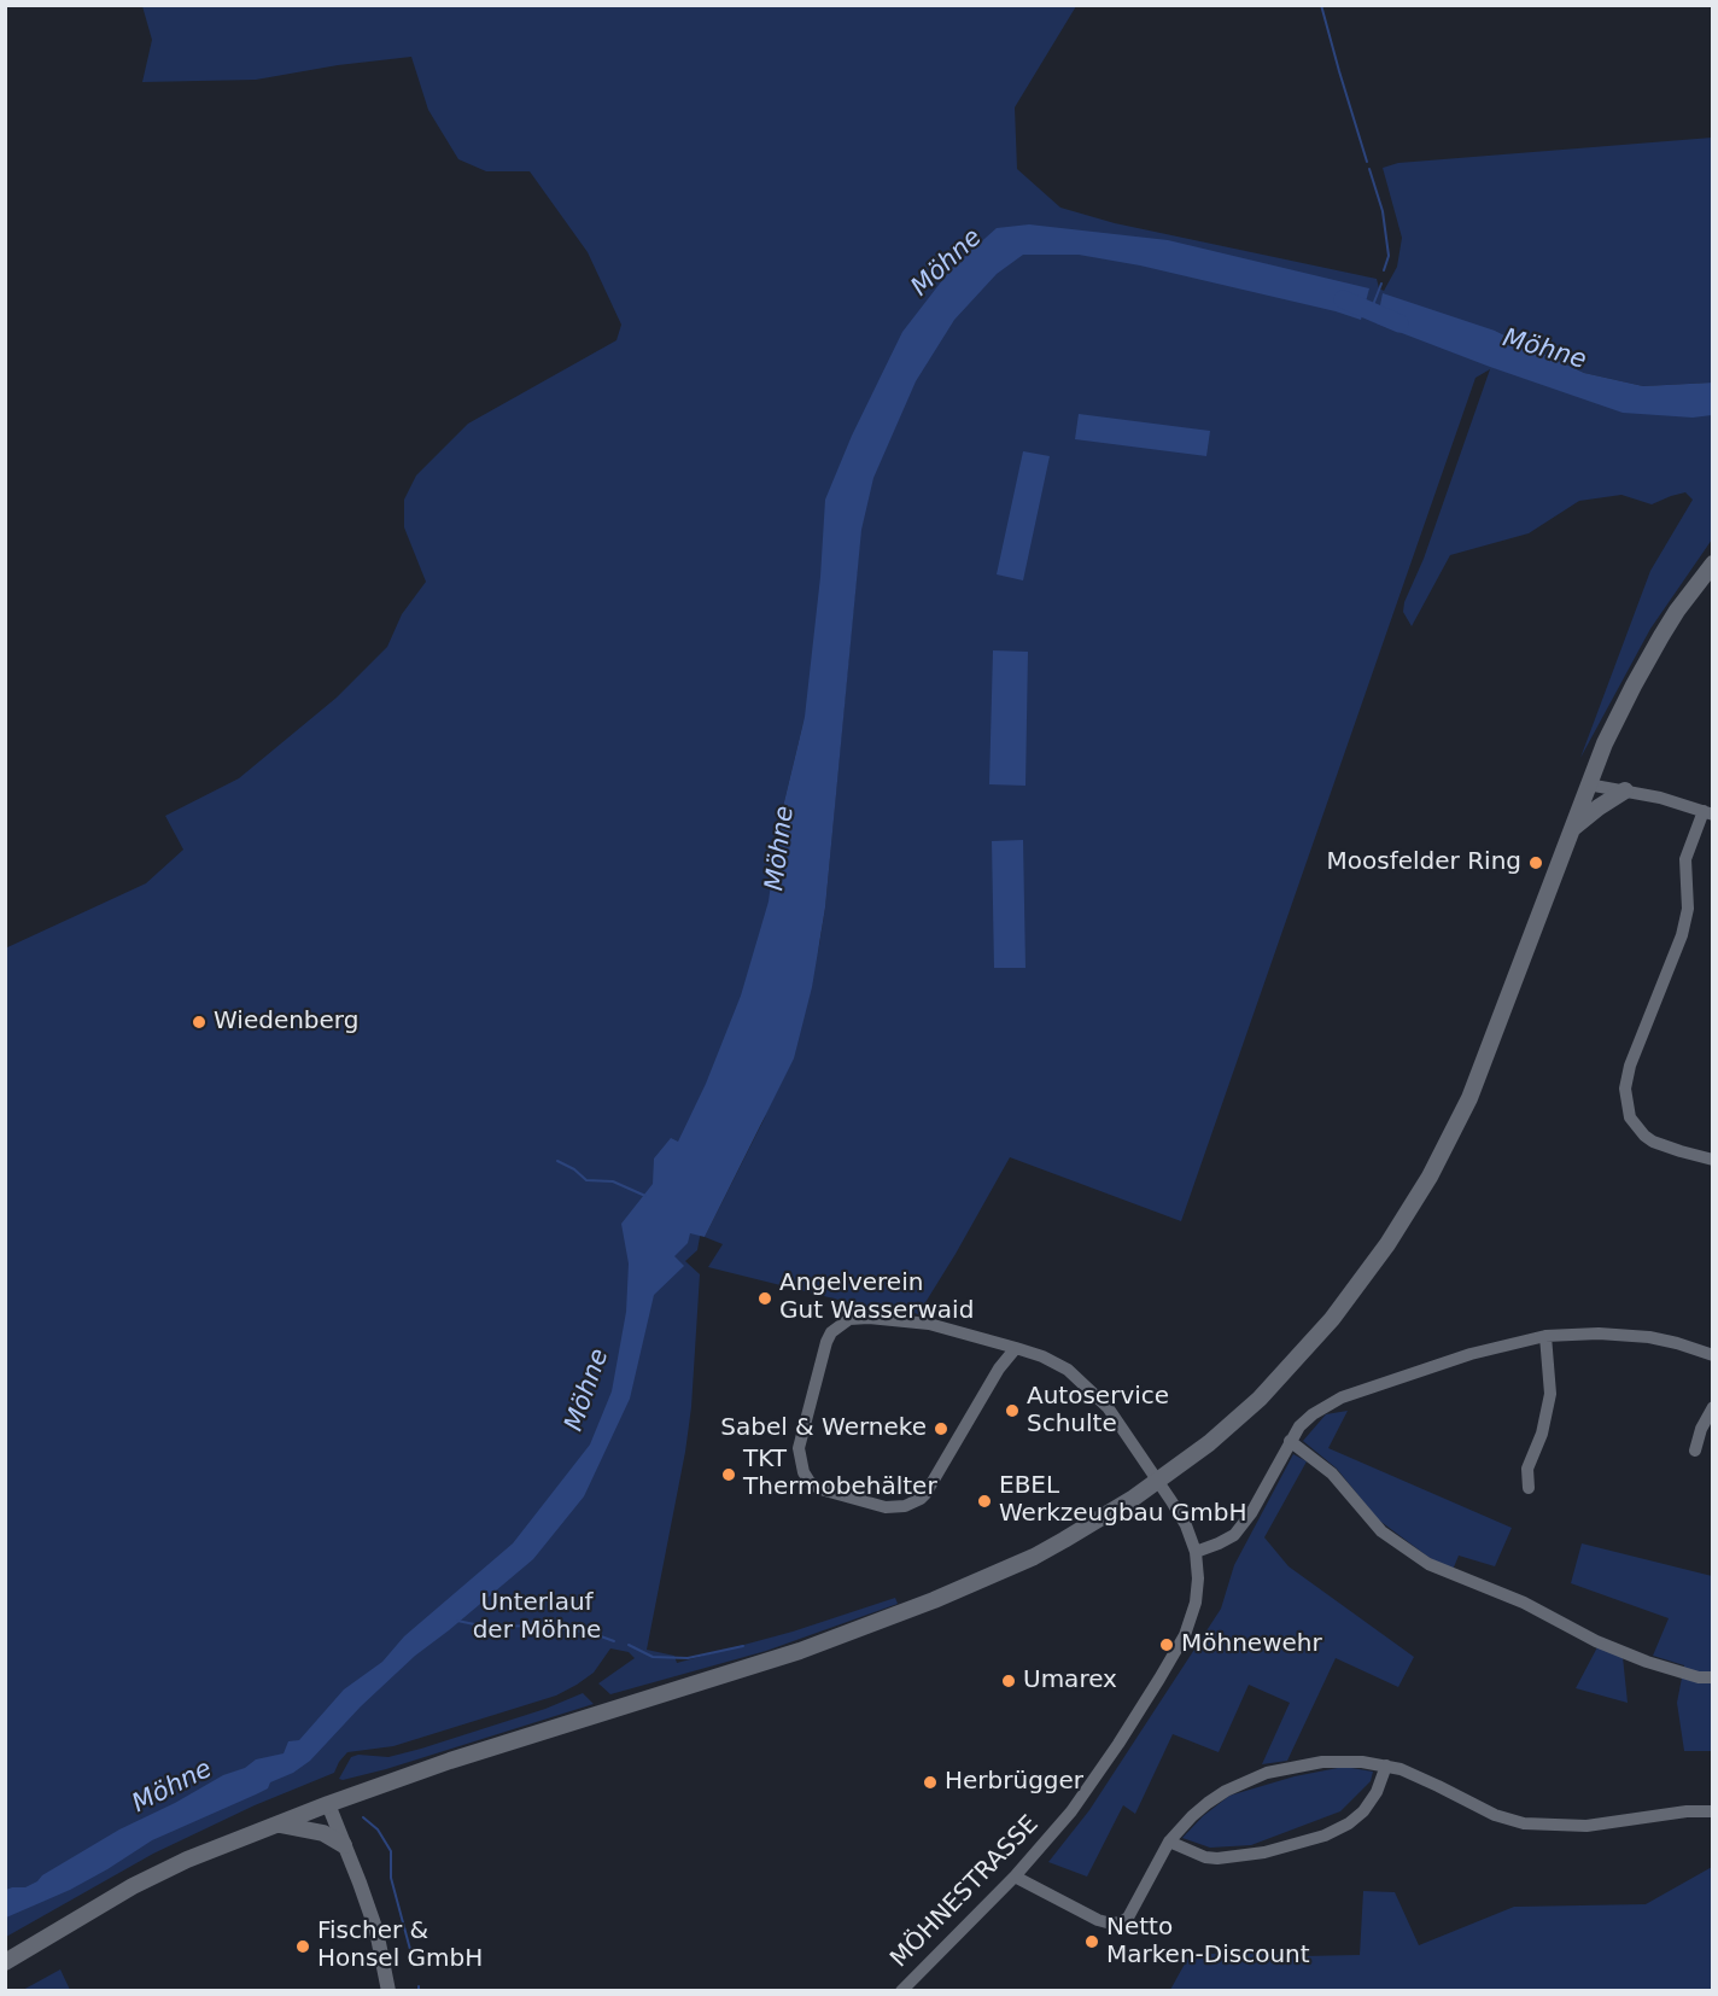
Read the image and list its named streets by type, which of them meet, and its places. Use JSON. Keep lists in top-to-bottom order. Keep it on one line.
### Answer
{"streets":{"street":["MÖHNESTRASSE"]},"water":["Möhne"],"parks":["Unterlauf der Möhne"],"places":["Moosfelder Ring","Wiedenberg","Angelverein Gut Wasserwaid","Autoservice Schulte","Sabel & Werneke","TKT Thermobehälter","EBEL Werkzeugbau GmbH","Möhnewehr","Umarex","Herbrügger","Netto Marken-Discount","Fischer & Honsel GmbH"]}
